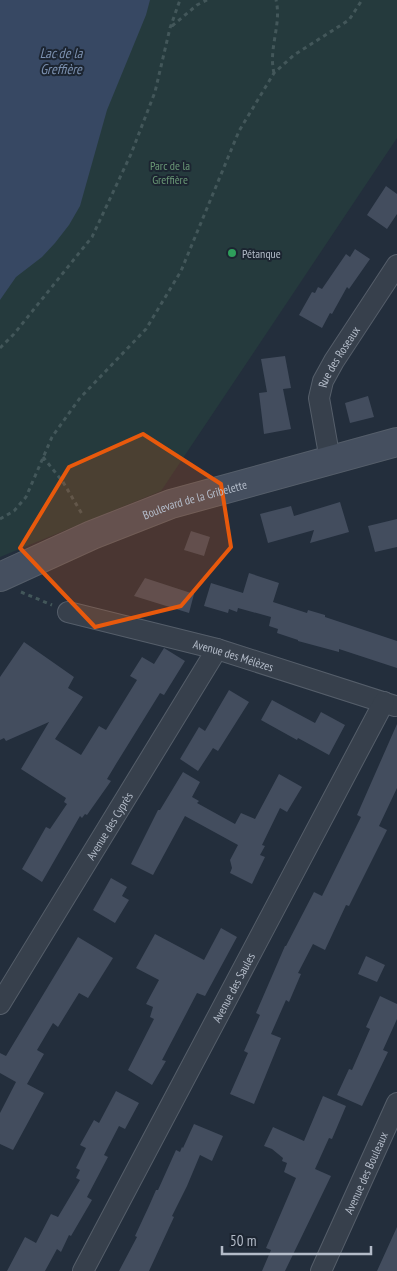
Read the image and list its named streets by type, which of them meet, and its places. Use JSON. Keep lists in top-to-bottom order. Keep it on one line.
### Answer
{"streets":{"main road":["Boulevard de la Gribelette"],"street":["Rue des Roseaux","Avenue des Mélèzes","Avenue des Cyprès","Avenue des Saules","Avenue des Bouleaux"]},"crossings":[["Rue des Roseaux","Boulevard de la Gribelette"],["Avenue des Mélèzes","Avenue des Cyprès"],["Avenue des Mélèzes","Avenue des Saules"]],"water":["Lac de la Greffière"],"parks":["Parc de la Greffière"],"places":["Pétanque"],"scale_bar":"50 m"}
